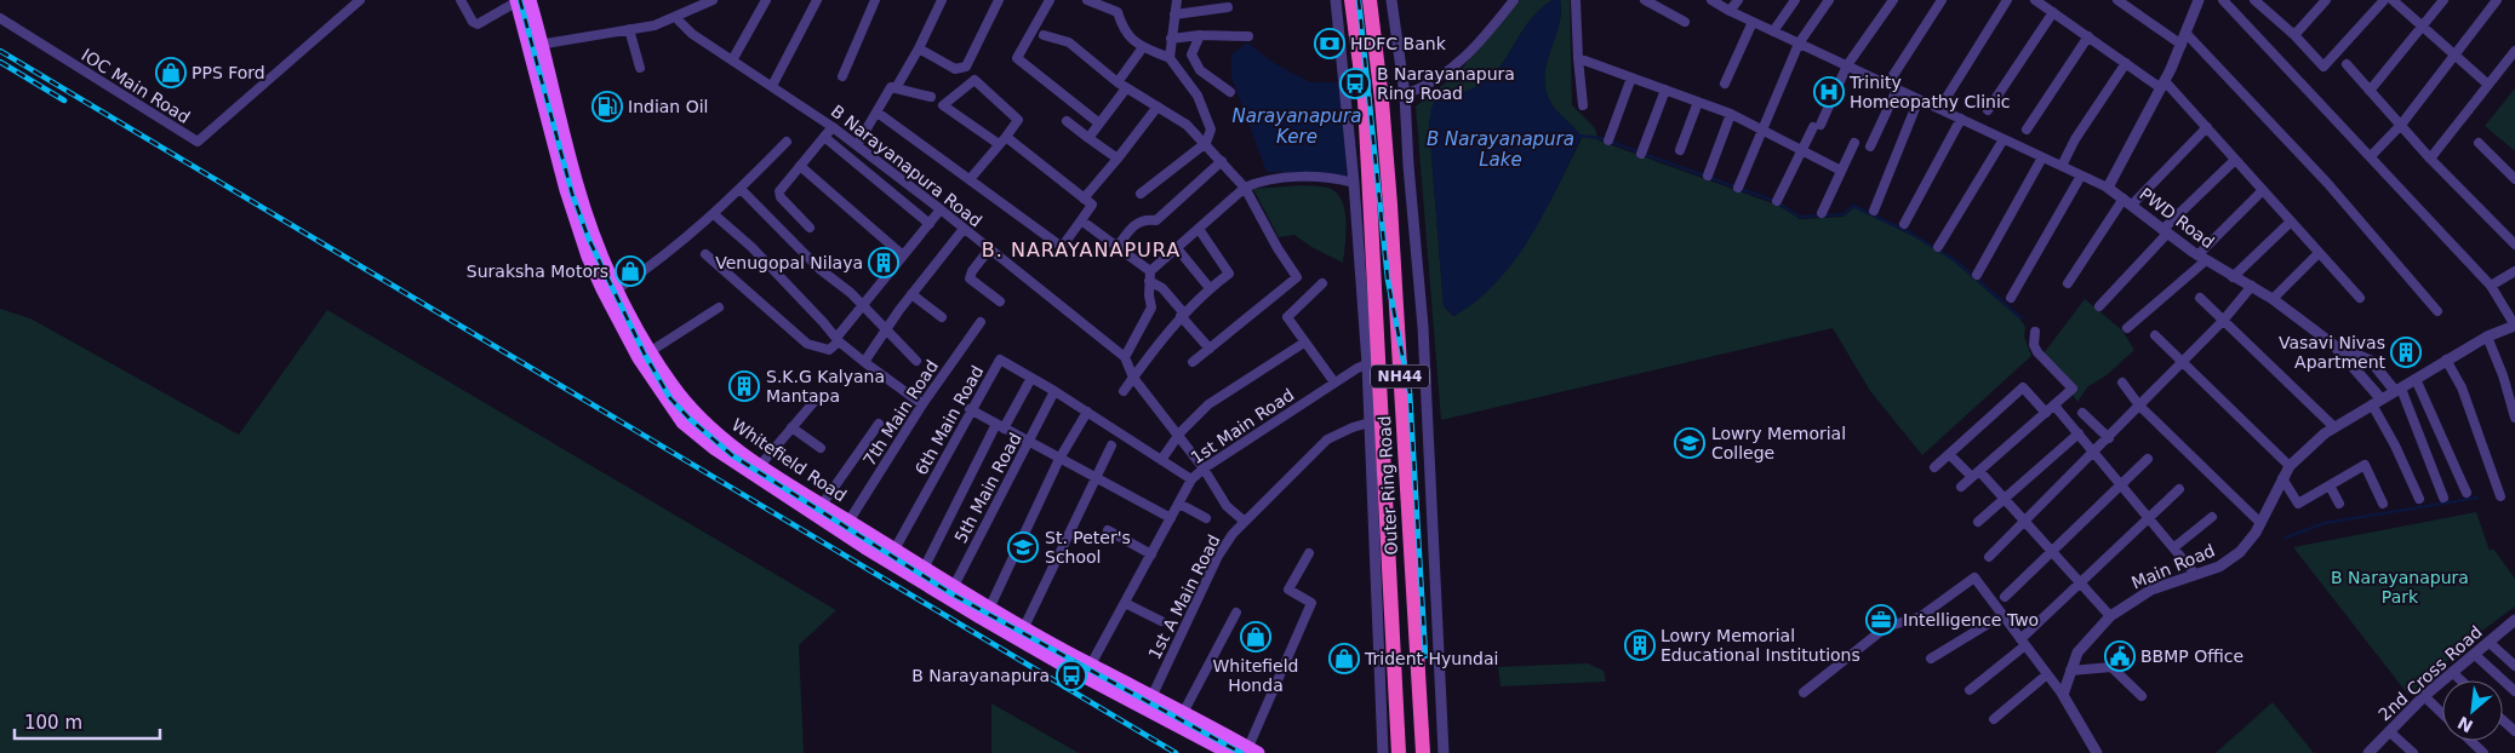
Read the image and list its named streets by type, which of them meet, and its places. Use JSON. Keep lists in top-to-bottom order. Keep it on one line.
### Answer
{"streets":{"highway":["NH44","Outer Ring Road"],"main road":["Whitefield Road"],"street":["IOC Main Road","B Narayanapura Road","PWD Road","7th Main Road","6th Main Road","1st Main Road","5th Main Road","Main Road","1st A Main Road","2nd Cross Road"]},"crossings":[["B Narayanapura Road","1st Main Road"],["B Narayanapura Road","1st A Main Road"],["PWD Road","Main Road"],["7th Main Road","Whitefield Road"],["6th Main Road","1st Main Road"],["6th Main Road","Whitefield Road"],["6th Main Road","5th Main Road"],["1st Main Road","Whitefield Road"],["Whitefield Road","5th Main Road"],["Whitefield Road","1st A Main Road"]],"districts":["B. NARAYANAPURA"],"water":["Narayanapura Kere","B Narayanapura Lake"],"parks":["B Narayanapura Park"],"places":{"bank":["HDFC Bank"],"shop":["PPS Ford","Suraksha Motors","Whitefield Honda","Trident Hyundai"],"bus stop":["B Narayanapura Ring Road","B Narayanapura"],"hospital":["Trinity Homeopathy Clinic"],"fuel station":["Indian Oil"],"building":["Venugopal Nilaya","Vasavi Nivas Apartment","S.K.G Kalyana Mantapa","Lowry Memorial Educational Institutions"],"school or university":["Lowry Memorial College","St. Peter's School"],"office":["Intelligence Two"],"public building":["BBMP Office"]},"scale_bar":"100 m","north":"bottom left"}
